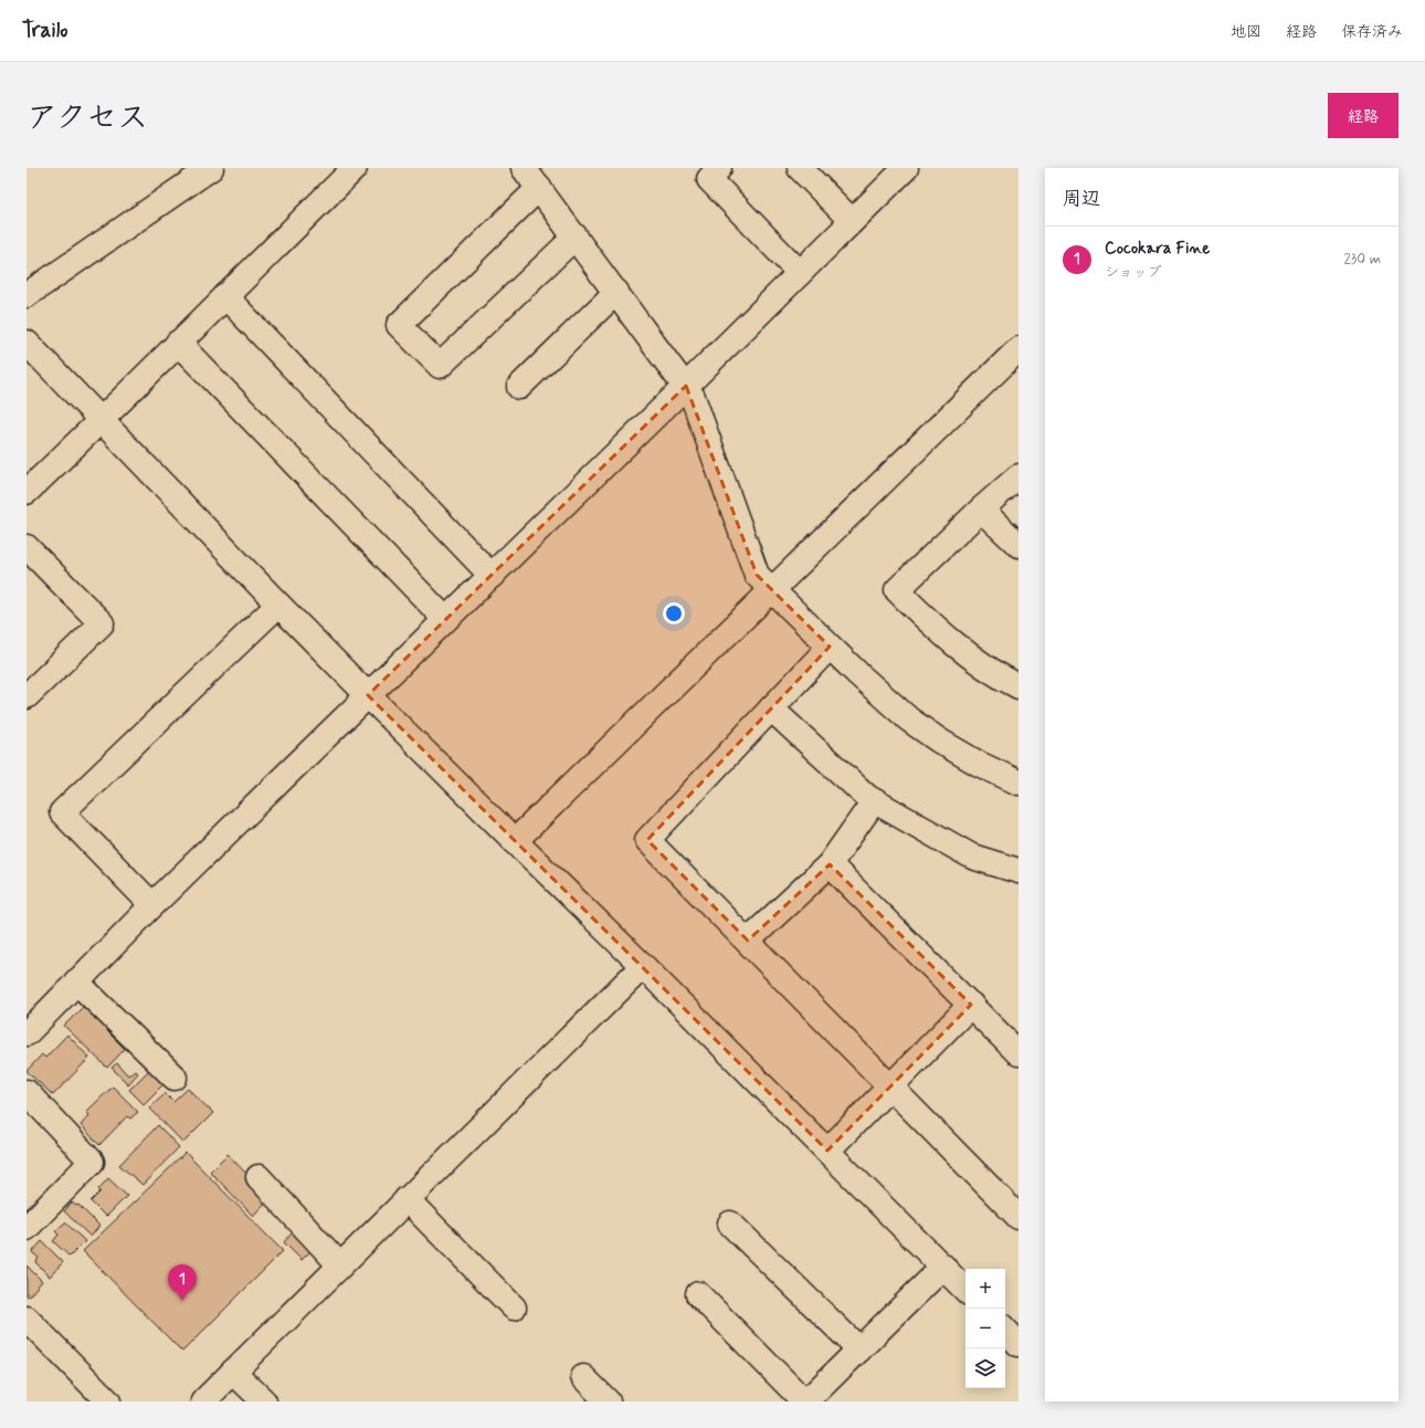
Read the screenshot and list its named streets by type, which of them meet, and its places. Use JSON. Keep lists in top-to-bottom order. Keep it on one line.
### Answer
{"page":{"header":"Trailo","nav":["地図","経路","保存済み"],"title":"アクセス","buttons":"経路","heading":"周辺","list":[{"mark":"1","name":"Cocokara Fine","note":"ショップ","value":"230 m"}],"pins":"1","map_buttons":["+","−"]}}
